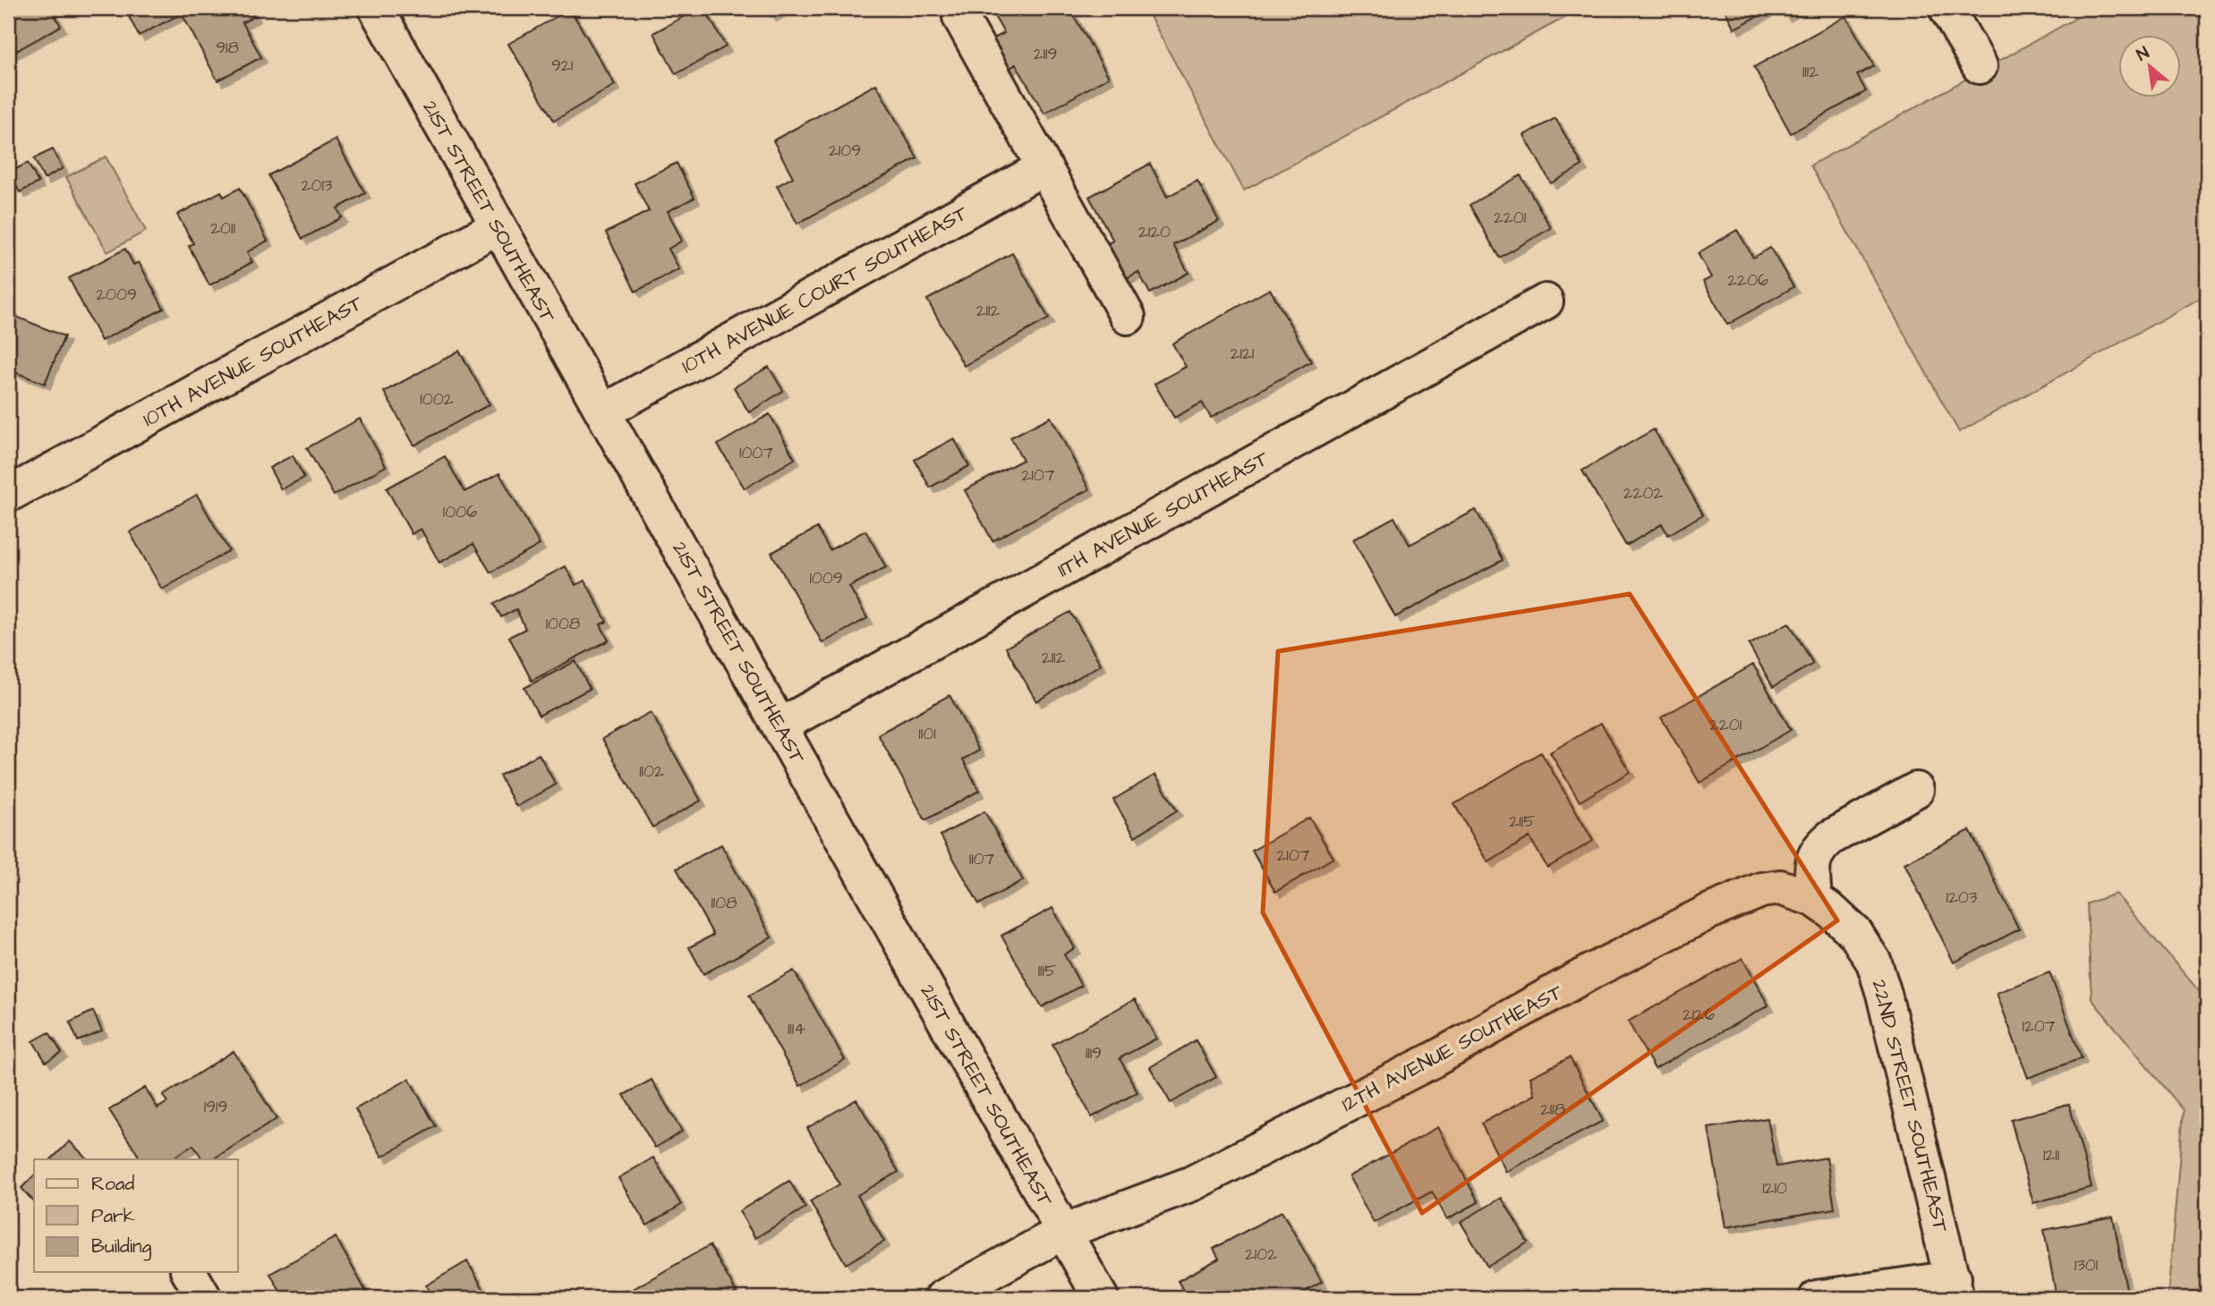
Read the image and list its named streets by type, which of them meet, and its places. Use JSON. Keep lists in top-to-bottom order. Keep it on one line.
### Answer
{"streets":{"street":["21ST STREET SOUTHEAST","10TH AVENUE COURT SOUTHEAST","10TH AVENUE SOUTHEAST","11TH AVENUE SOUTHEAST","12TH AVENUE SOUTHEAST","22ND STREET SOUTHEAST"]},"crossings":[["21ST STREET SOUTHEAST","10TH AVENUE COURT SOUTHEAST"],["21ST STREET SOUTHEAST","10TH AVENUE SOUTHEAST"],["21ST STREET SOUTHEAST","11TH AVENUE SOUTHEAST"],["21ST STREET SOUTHEAST","12TH AVENUE SOUTHEAST"],["12TH AVENUE SOUTHEAST","22ND STREET SOUTHEAST"]],"house_numbers":["918","2119","921","1112","2109","2013","2201","2011","2120","2206","2009","2112","2121","1002","1007","2107","2202","1006","1009","1008","2112","2201","1101","1102","2115","2107","1107","1203","1108","1115","2126","1207","1114","1119","1919","2118","1211","1210","2102","1301"],"legend":["Road","Park","Building"],"north":"top left"}
